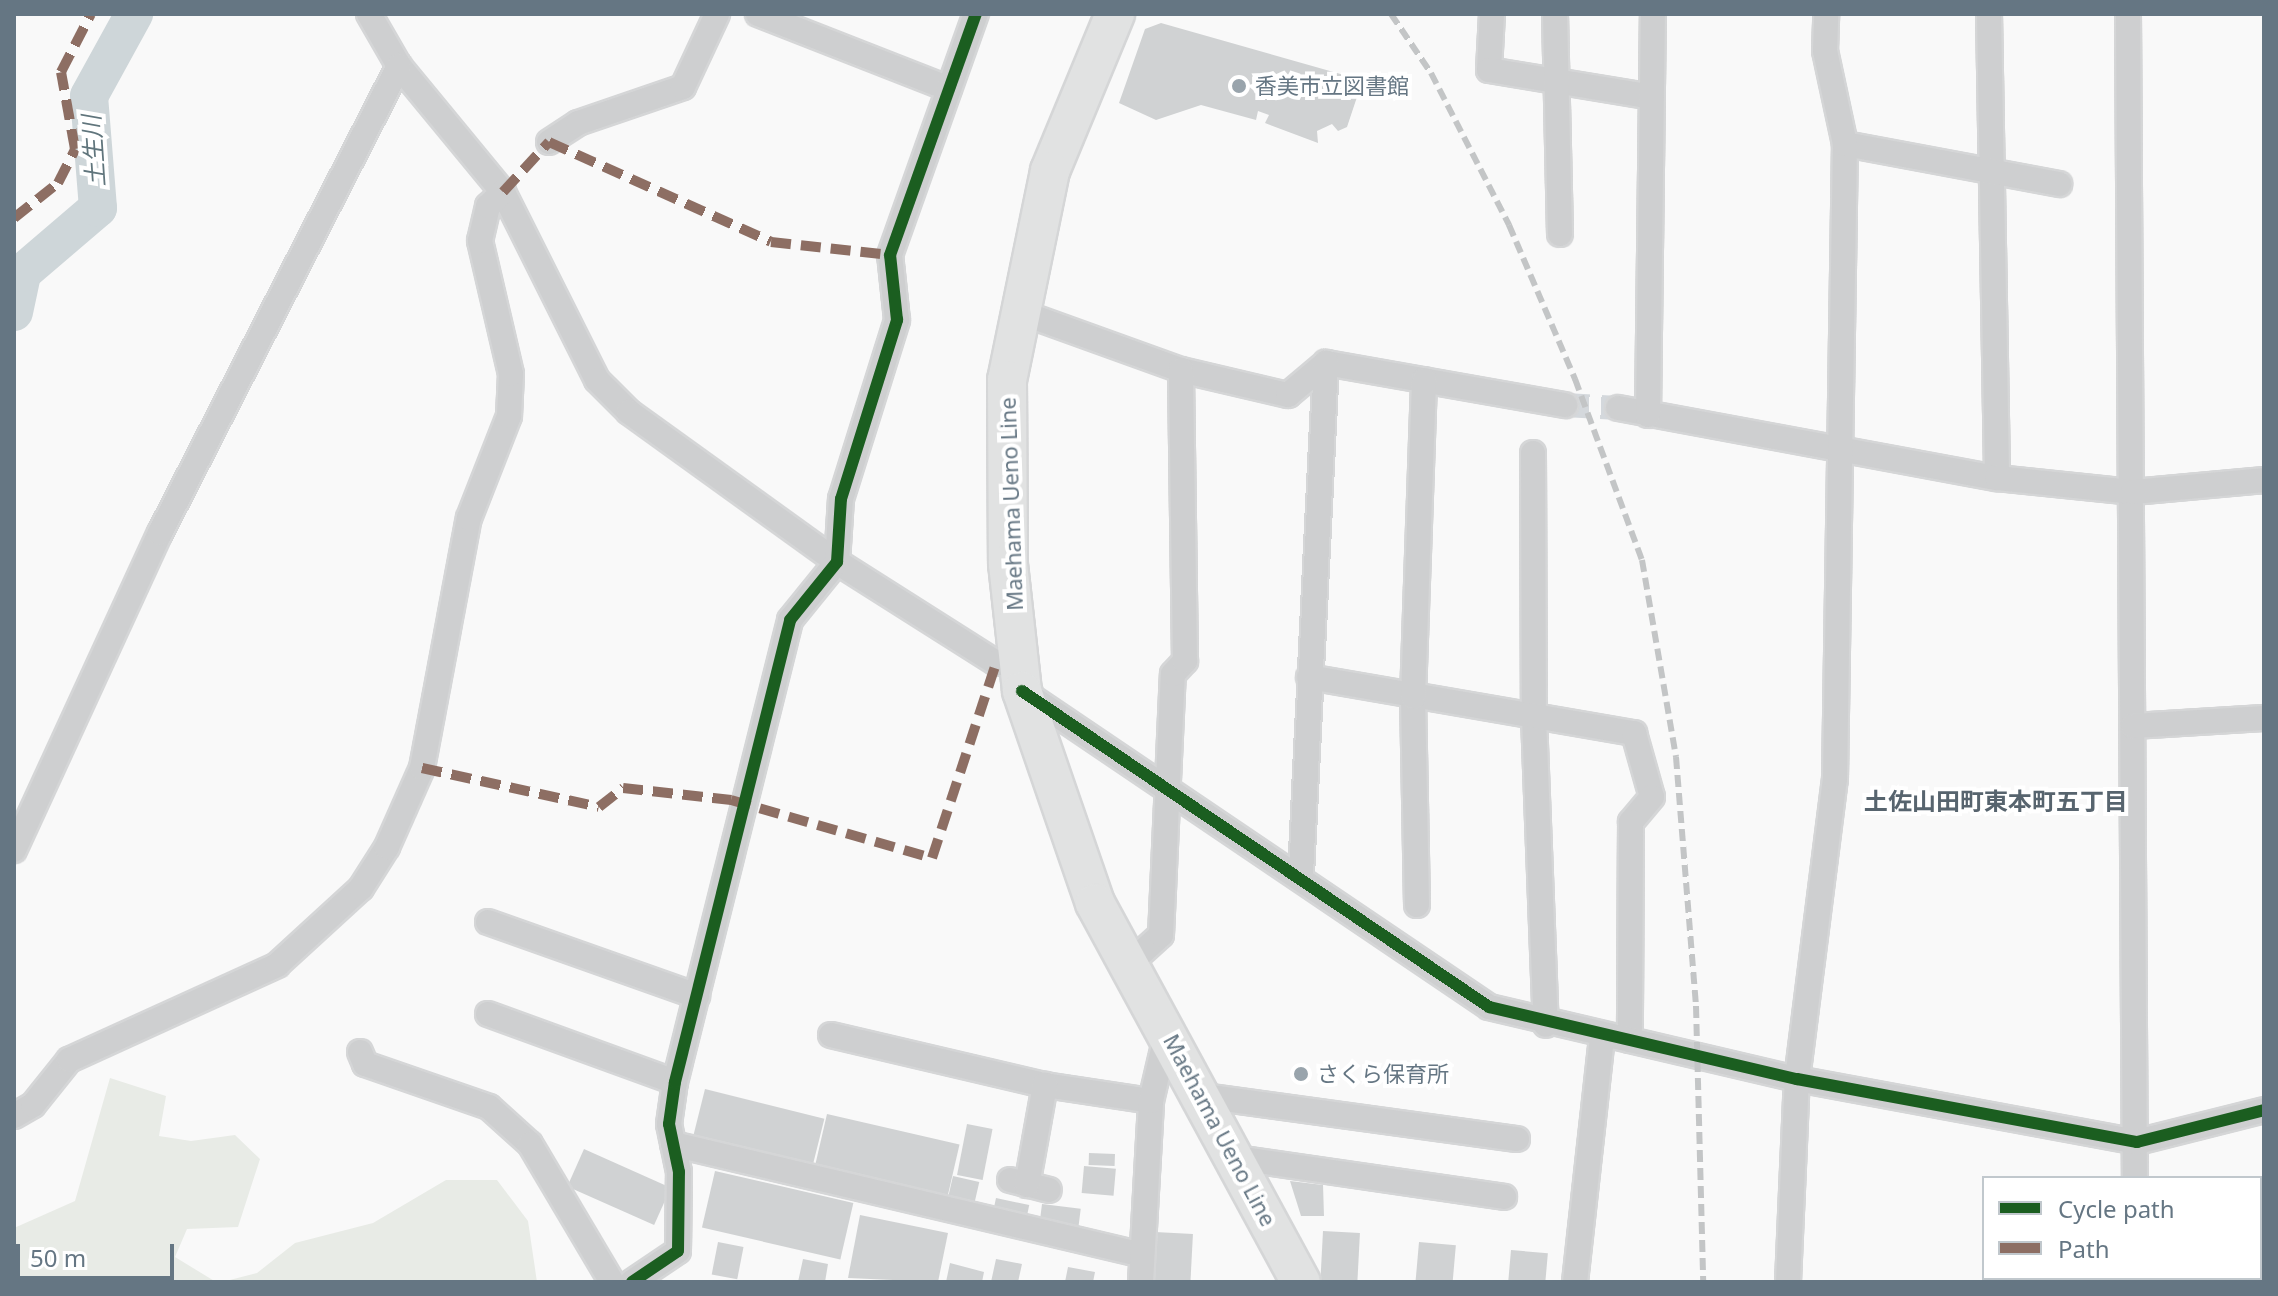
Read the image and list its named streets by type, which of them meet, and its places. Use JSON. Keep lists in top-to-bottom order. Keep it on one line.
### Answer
{"streets":{"main road":["Maehama Ueno Line"]},"districts":["土佐山田町東本町五丁目"],"water":["土生川"],"places":["香美市立図書館","さくら保育所"],"legend":["Cycle path","Path"],"scale_bar":"50 m"}
